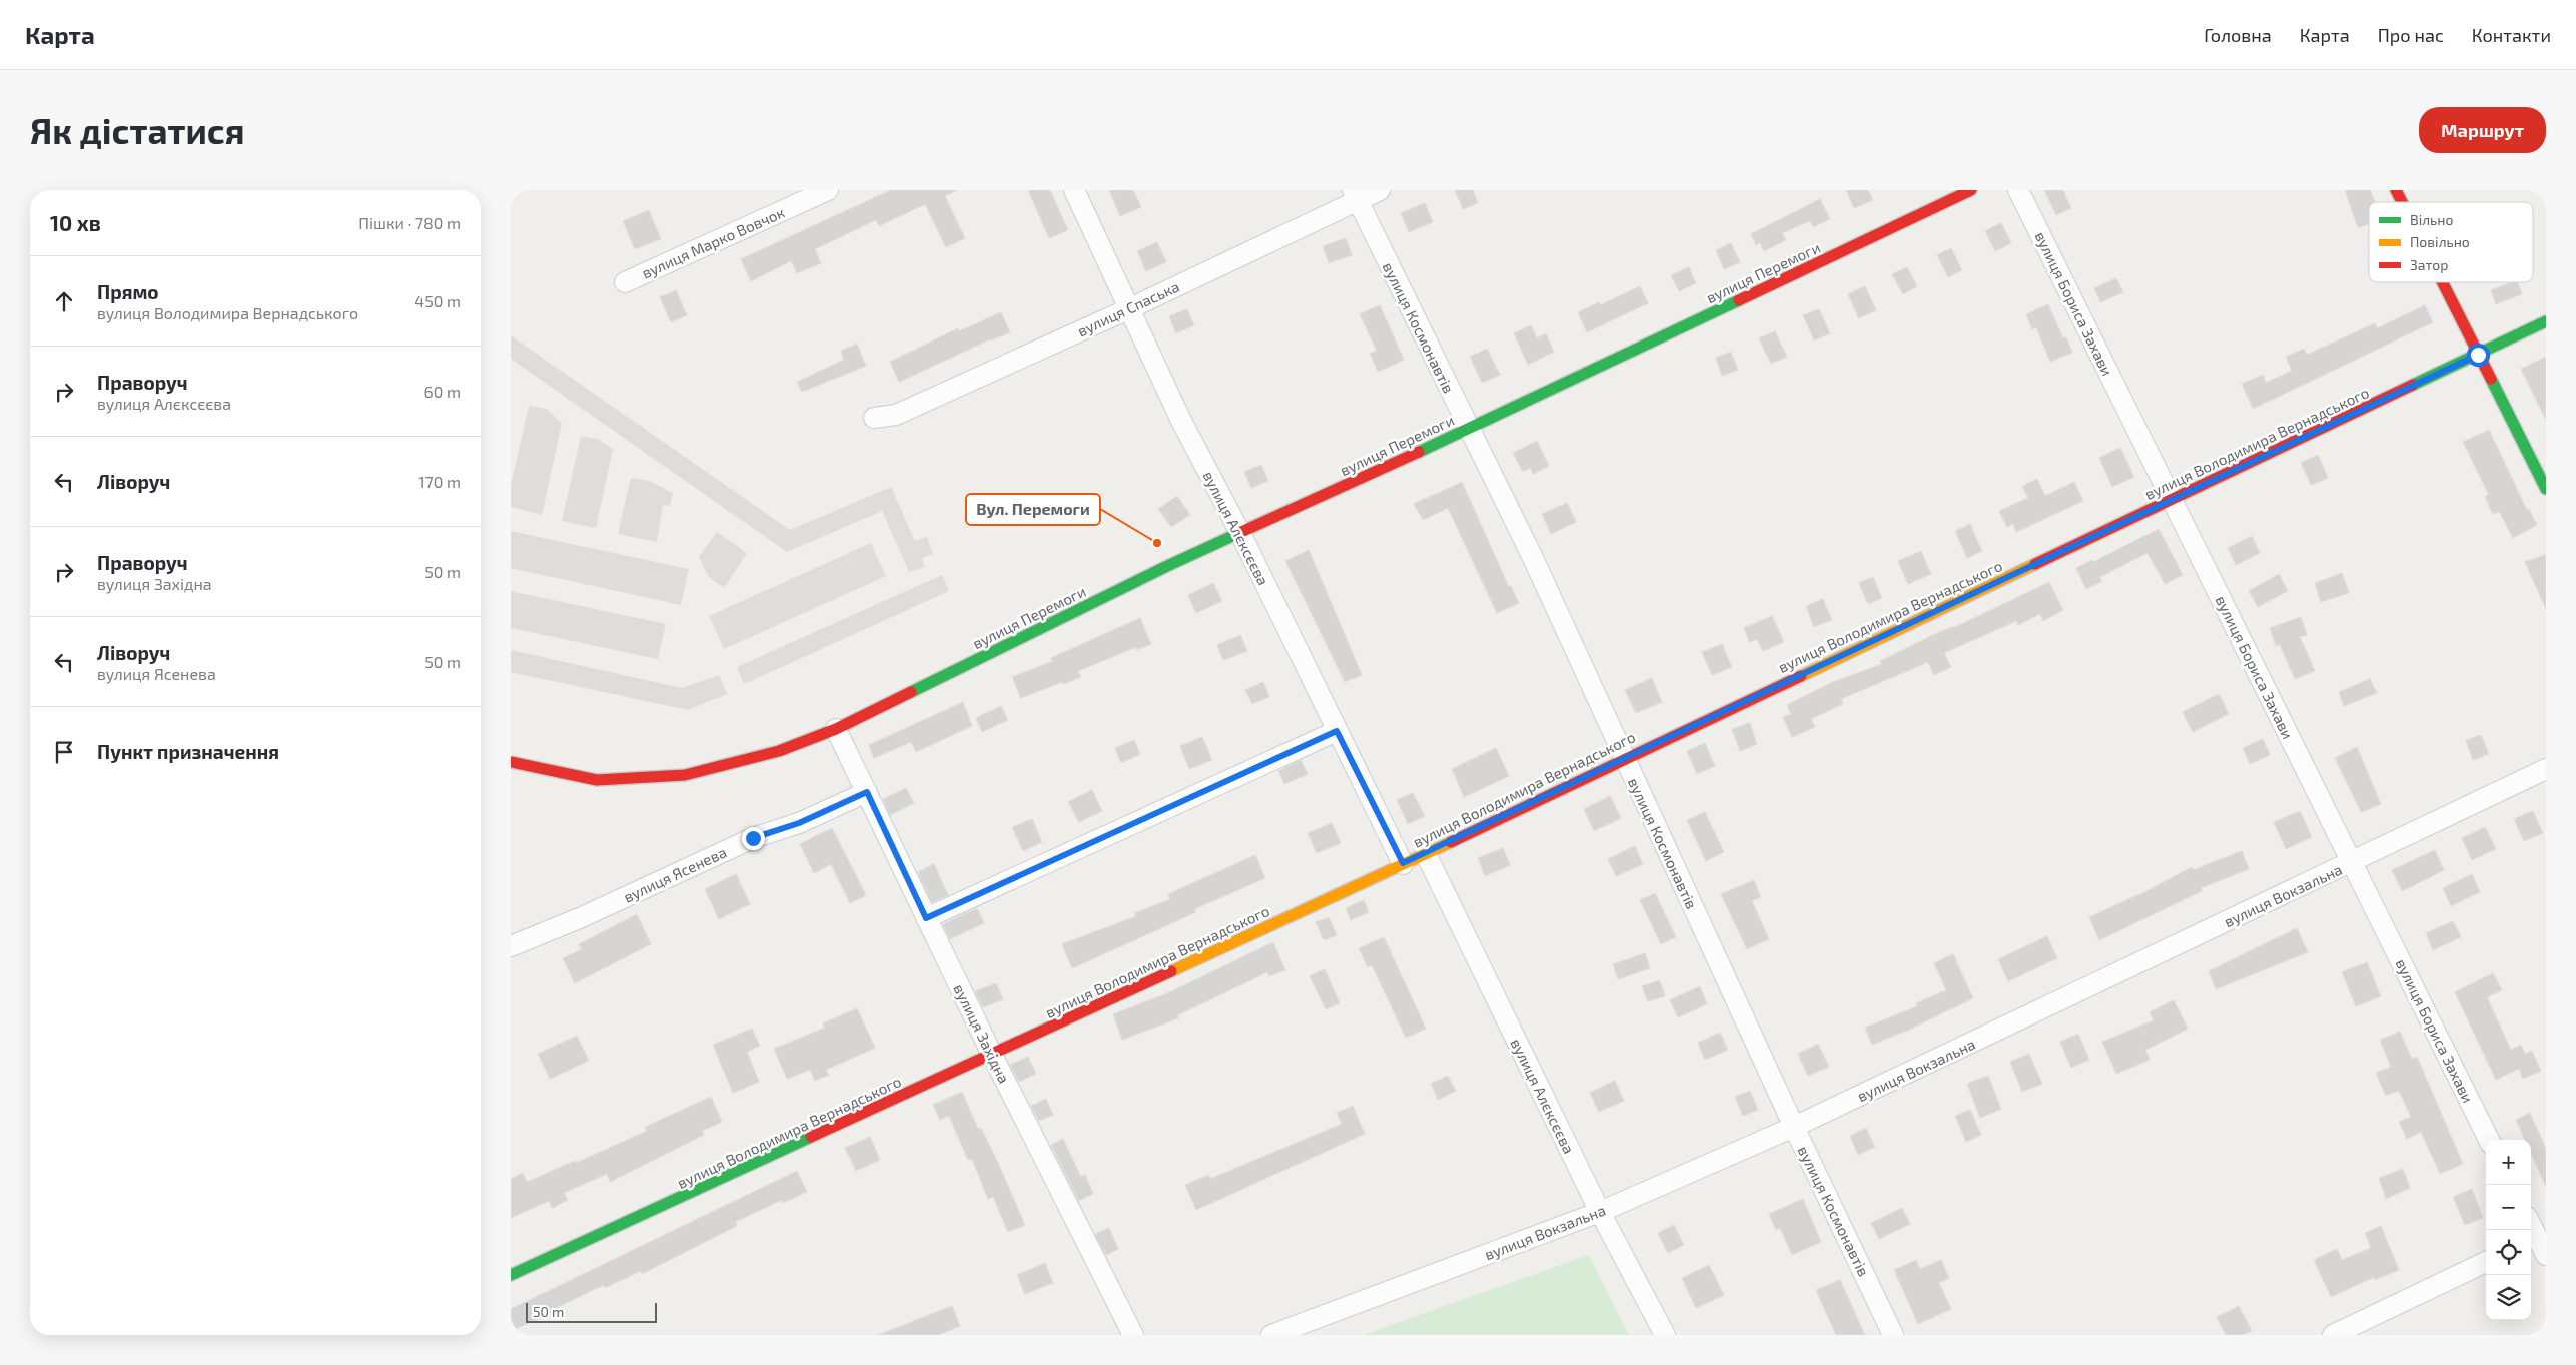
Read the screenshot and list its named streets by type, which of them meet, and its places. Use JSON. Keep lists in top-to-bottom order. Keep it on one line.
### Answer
{"streets":{"street":["вулиця Марко Вовчок","вулиця Перемоги","вулиця Бориса Захави","вулиця Спаська","вулиця Космонавтів","вулиця Володимира Вернадського","вулиця Алєксєєва","вулиця Ясенева","вулиця Вокзальна","вулиця Західна"]},"crossings":[["вулиця Перемоги","вулиця Космонавтів"],["вулиця Перемоги","вулиця Алєксєєва"],["вулиця Перемоги","вулиця Західна"],["вулиця Бориса Захави","вулиця Володимира Вернадського"],["вулиця Бориса Захави","вулиця Вокзальна"],["вулиця Спаська","вулиця Космонавтів"],["вулиця Спаська","вулиця Алєксєєва"],["вулиця Космонавтів","вулиця Володимира Вернадського"],["вулиця Космонавтів","вулиця Вокзальна"],["вулиця Володимира Вернадського","вулиця Алєксєєва"],["вулиця Володимира Вернадського","вулиця Західна"],["вулиця Алєксєєва","вулиця Вокзальна"],["вулиця Ясенева","вулиця Західна"]],"places":["Вул. Перемоги"],"legend":["Вільно","Повільно","Затор"],"scale_bar":"50 m","page":{"header":"Карта","nav":["Головна","Карта","Про нас","Контакти"],"buttons":"Маршрут","title":"Як дістатися","heading":["10 хв","Пішки · 780 m"],"list":[["Прямо","вулиця Володимира Вернадського","450 m"],["Праворуч","вулиця Алєксєєва","60 m"],["Ліворуч","170 m"],["Праворуч","вулиця Західна","50 m"],["Ліворуч","вулиця Ясенева","50 m"],"Пункт призначення"],"map_buttons":["+","−"],"scale":"50 m"}}
